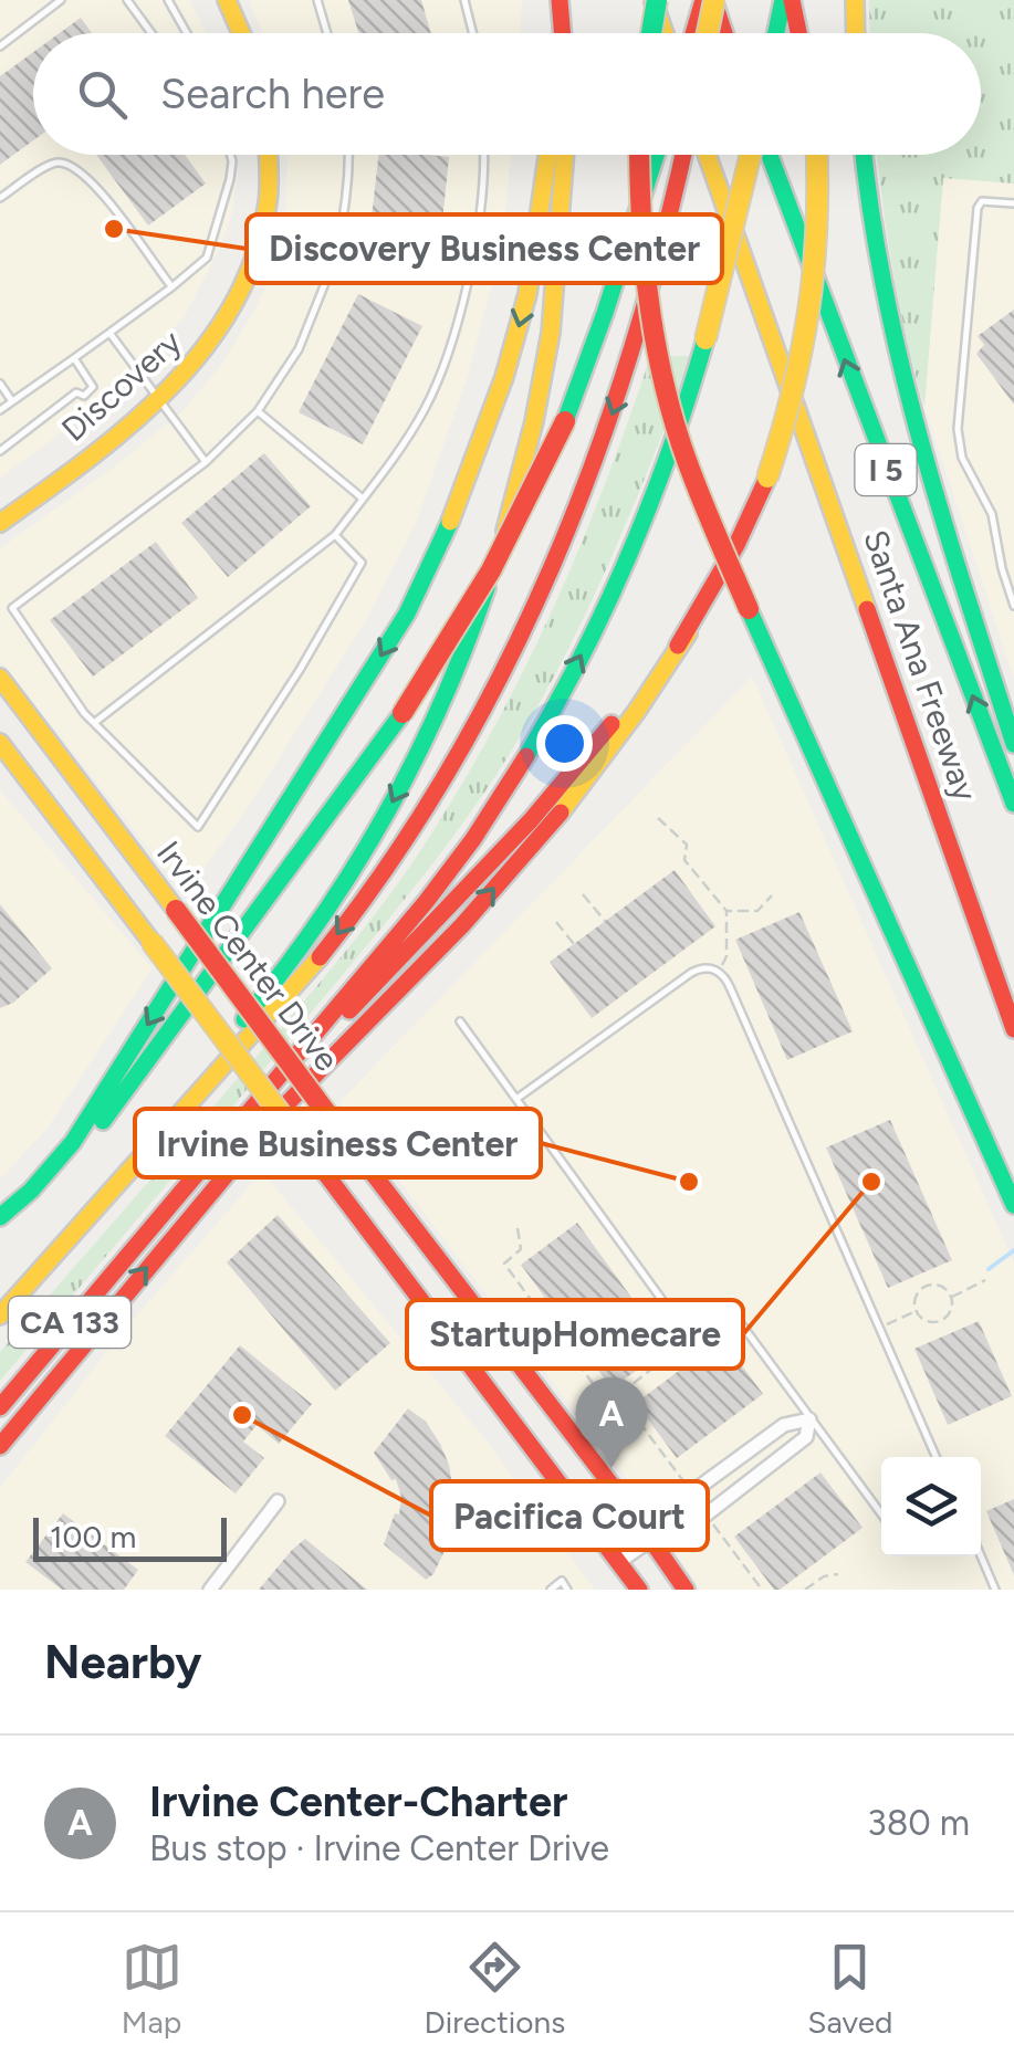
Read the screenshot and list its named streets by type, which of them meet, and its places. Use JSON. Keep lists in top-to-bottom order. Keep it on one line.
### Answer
{"streets":{"main road":["Discovery","I 5","Santa Ana Freeway","Irvine Center Drive","CA 133"]},"places":["Discovery Business Center","Irvine Business Center","StartupHomecare","Pacifica Court"],"scale_bar":"100 m","page":{"search":"Search here","pins":"A","scale":"100 m","heading":"Nearby","list":[{"mark":"A","name":"Irvine Center-Charter","note":"Bus stop · Irvine Center Drive","value":"380 m"}],"nav":["Map","Directions","Saved"]}}
